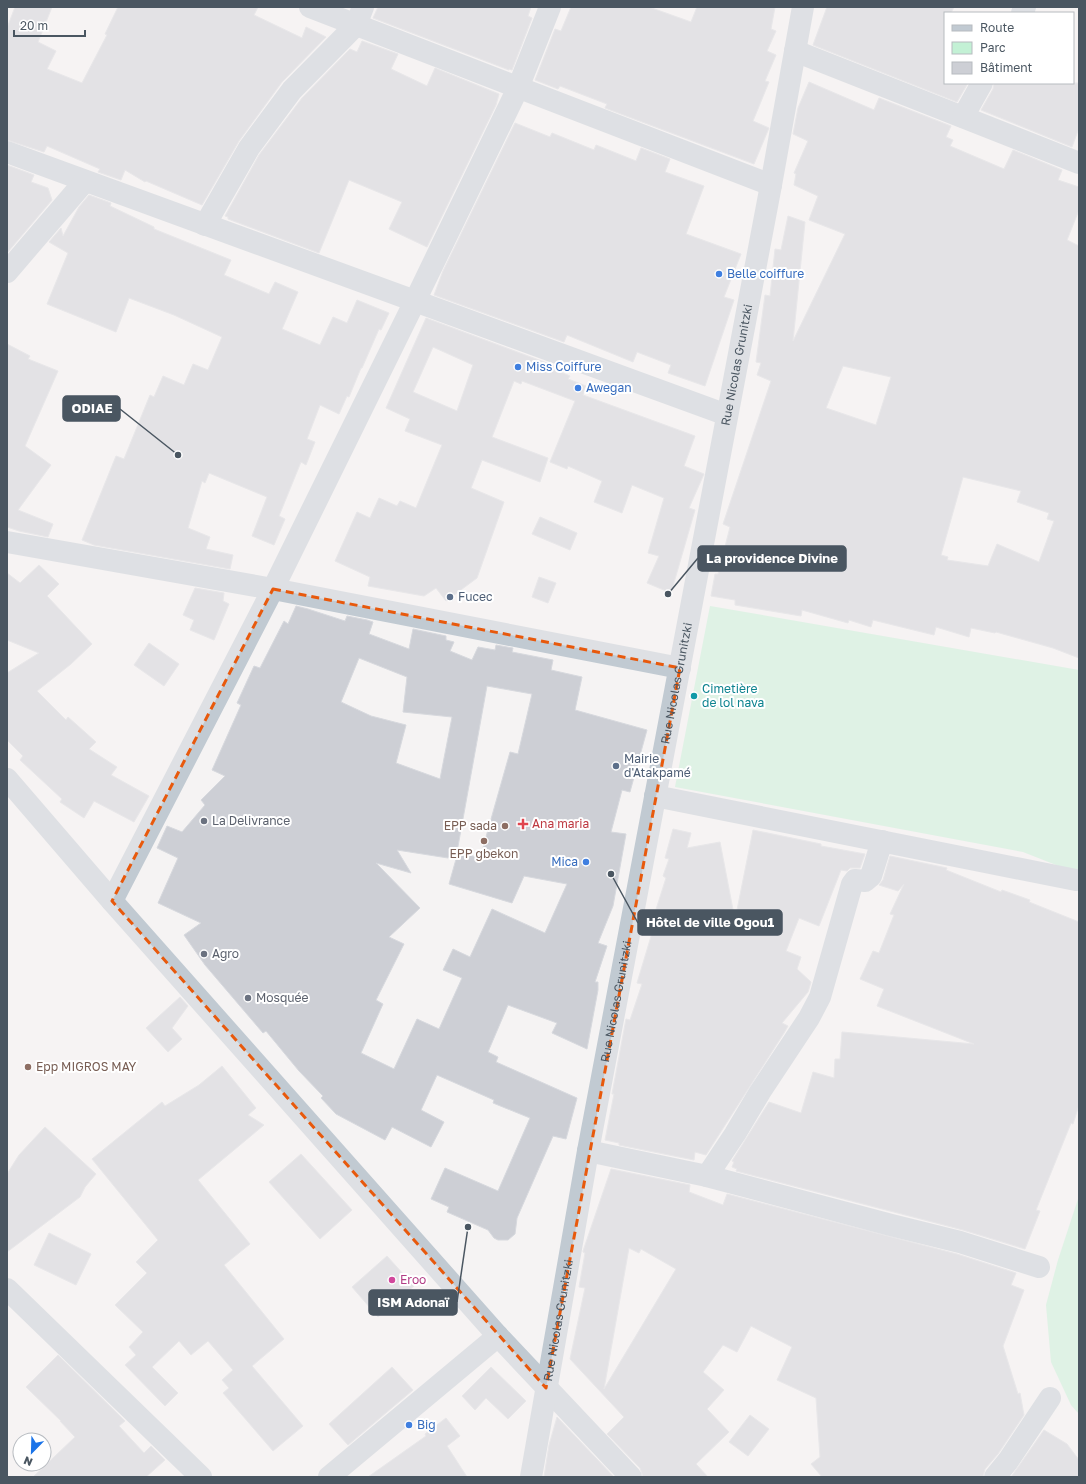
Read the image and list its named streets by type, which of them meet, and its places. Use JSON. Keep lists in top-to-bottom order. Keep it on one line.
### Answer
{"streets":{"street":["Rue Nicolas Grunitzki"]},"places":{"other":["Belle coiffure","Miss Coiffure","Awegan","ODIAE","La providence Divine","Fucec","Cimetière de lol nava","Mairie d'Atakpamé","La Delivrance","EPP sada","EPP gbekon","Mica","Hôtel de ville Ogou1","Agro","Mosquée","Epp MIGROS MAY","ISM Adonaï","Eroo","Big"],"health":["Ana maria"]},"legend":["Route","Parc","Bâtiment"],"scale_bar":"20 m","north":"bottom left"}
